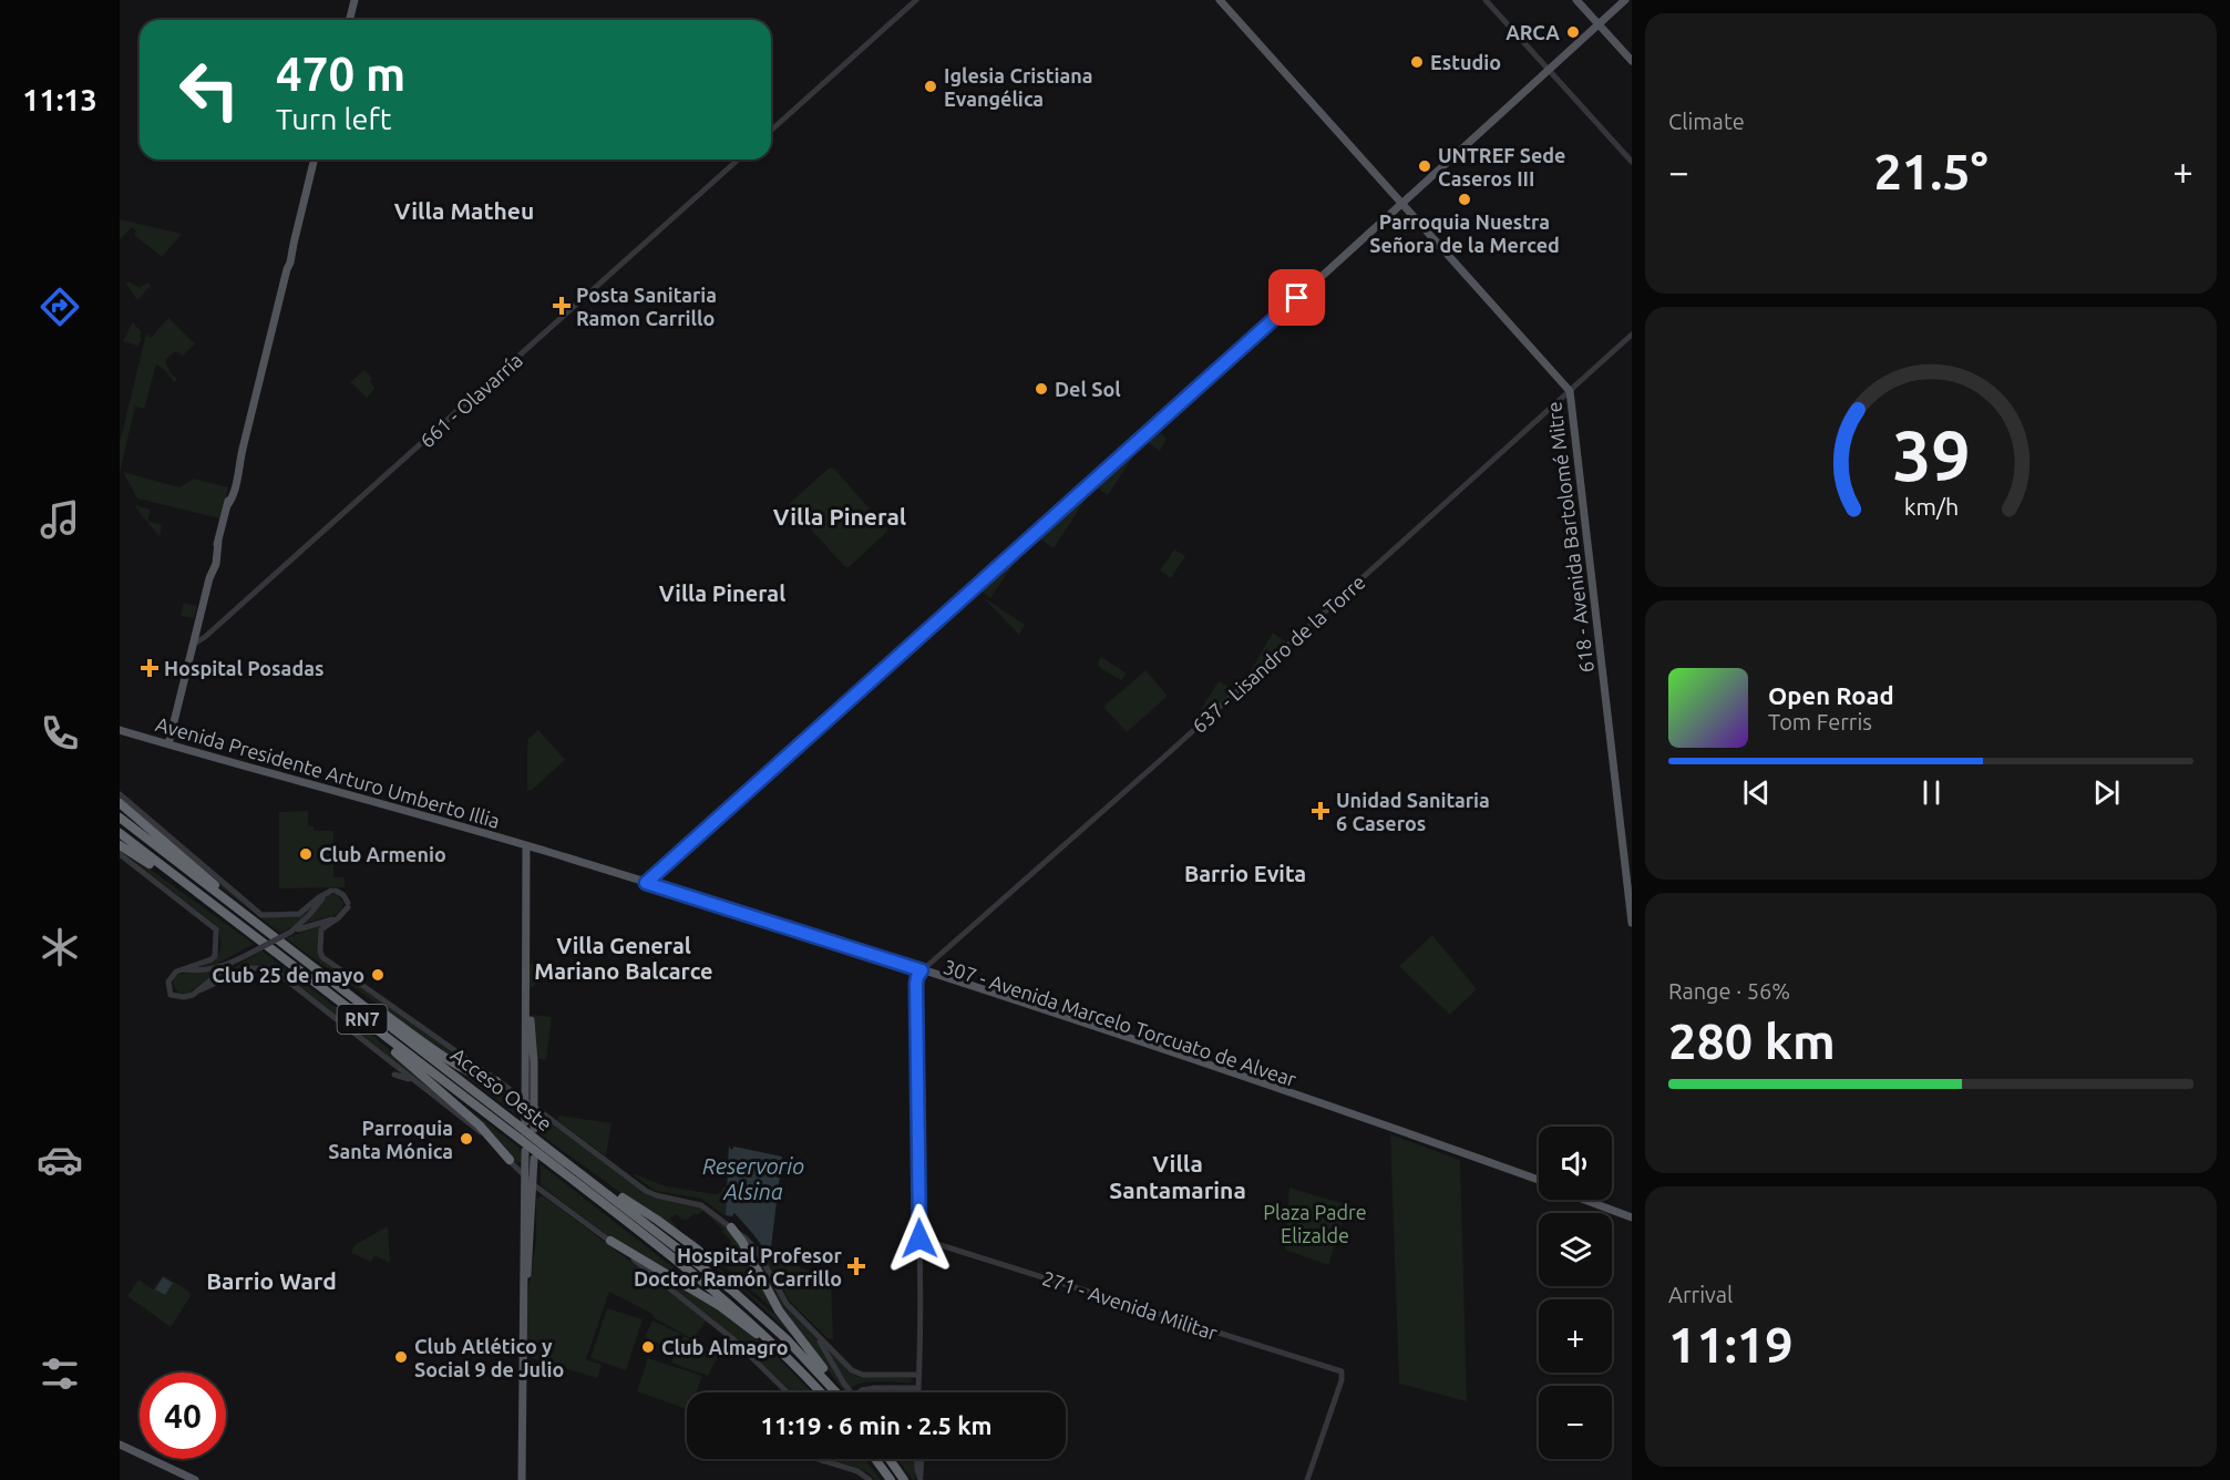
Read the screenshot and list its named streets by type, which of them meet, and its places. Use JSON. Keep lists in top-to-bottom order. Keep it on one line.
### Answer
{"streets":{"highway":["RN7","Acceso Oeste"],"main road":["618 - Avenida Bartolomé Mitre","Avenida Presidente Arturo Umberto Illia","307 - Avenida Marcelo Torcuato de Alvear"],"street":["661 - Olavarría","637 - Lisandro de la Torre","271 - Avenida Militar"]},"crossings":[["618 - Avenida Bartolomé Mitre","637 - Lisandro de la Torre"],["637 - Lisandro de la Torre","307 - Avenida Marcelo Torcuato de Alvear"],["Avenida Presidente Arturo Umberto Illia","307 - Avenida Marcelo Torcuato de Alvear"]],"districts":["Villa Matheu","Villa Pineral","Villa Pineral","Barrio Evita","Villa General Mariano Balcarce","Villa Santamarina","Barrio Ward"],"water":["Reservorio Alsina"],"parks":["Plaza Padre Elizalde"],"places":{"other":["ARCA","Estudio","Iglesia Cristiana Evangélica","UNTREF Sede Caseros III","Parroquia Nuestra Señora de la Merced","Del Sol","Club Armenio","Club 25 de mayo","Parroquia Santa Mónica","Club Almagro","Club Atlético y Social 9 de Julio"],"health":["Posta Sanitaria Ramon Carrillo","Hospital Posadas","Unidad Sanitaria 6 Caseros","Hospital Profesor Doctor Ramón Carrillo"]},"page":{"tabs":"11:13","tile":["Climate",["Range · 56%","280 km"],["Arrival","11:19"]],"turn":["470 m","Turn left"],"heat":["−","21.5°","+"],"song":["Open Road","Tom Ferris"],"map_buttons":["+","−"],"limit":"40","trip":"11:19 · 6 min · 2.5 km","gauge":["39","km/h"]}}
